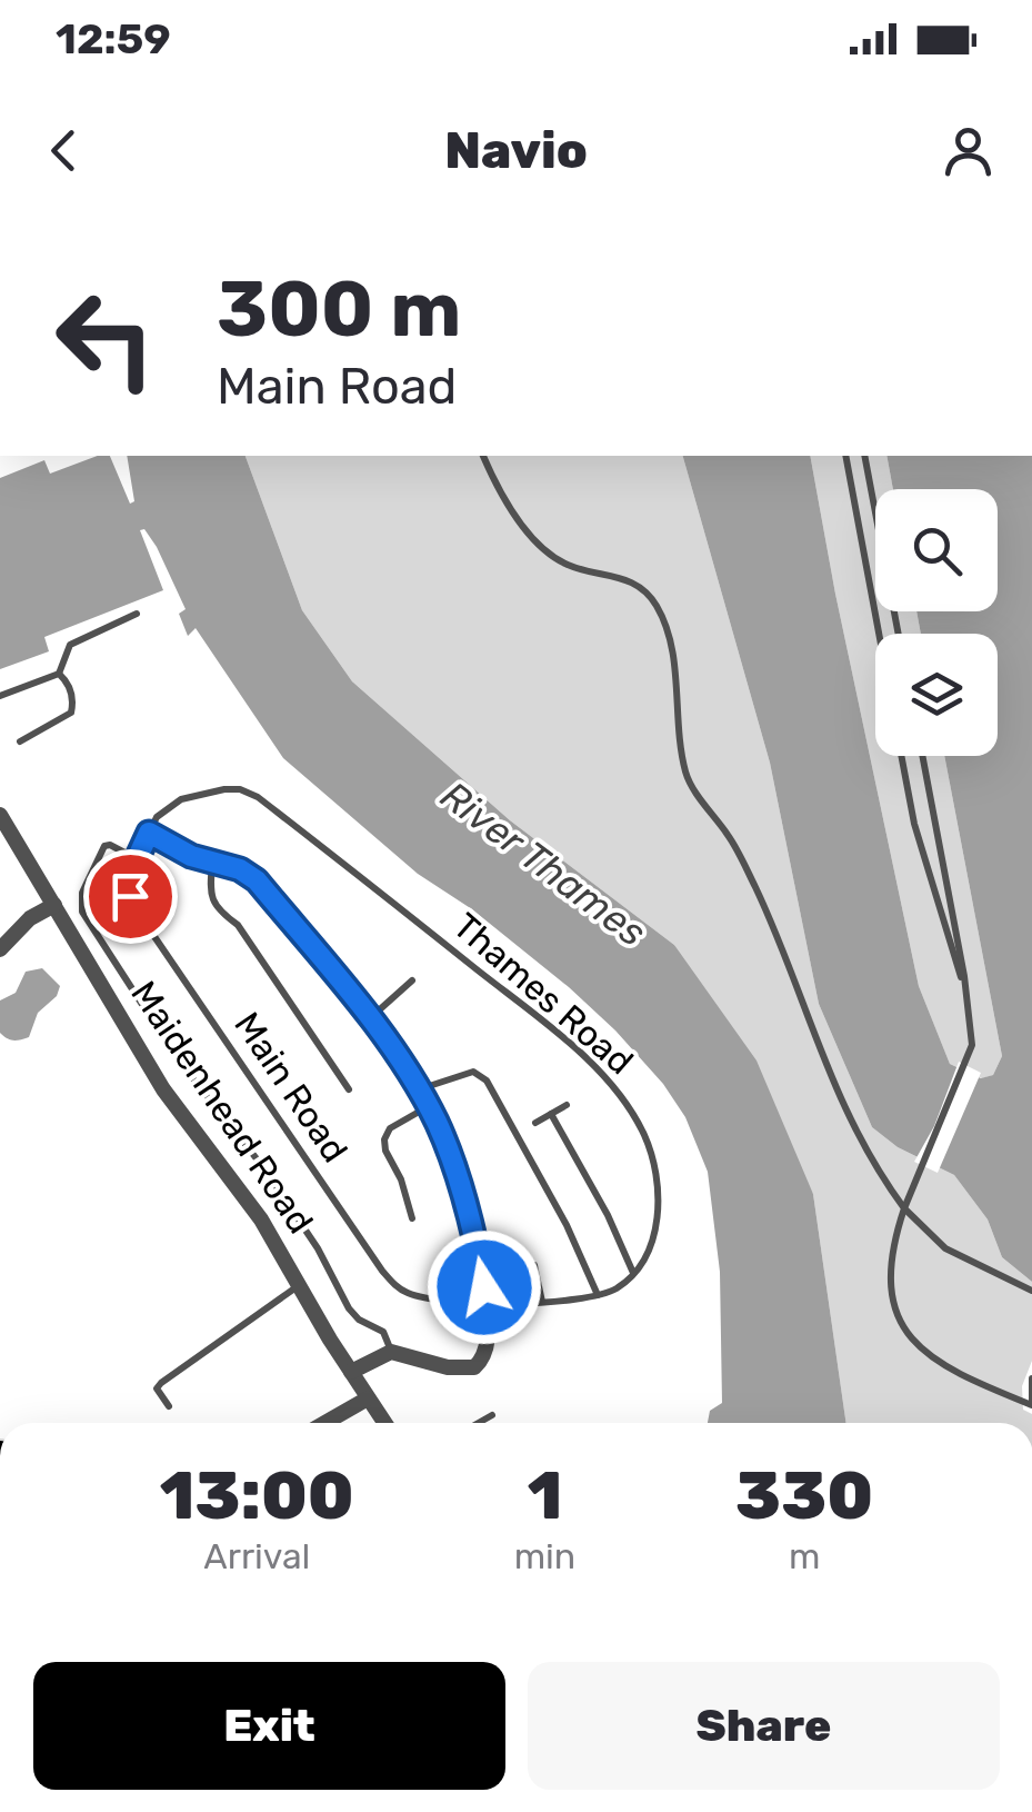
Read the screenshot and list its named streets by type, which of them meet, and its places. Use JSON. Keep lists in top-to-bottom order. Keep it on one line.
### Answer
{"streets":{"street":["Maidenhead Road"],"lane":["Thames Road","Main Road"]},"water":["River Thames"],"page":{"status":"12:59","header":"Navio","turn":["300 m","Main Road"],"eta":["13:00","Arrival","1","min","330","m"],"buttons":["Exit","Share"]}}
